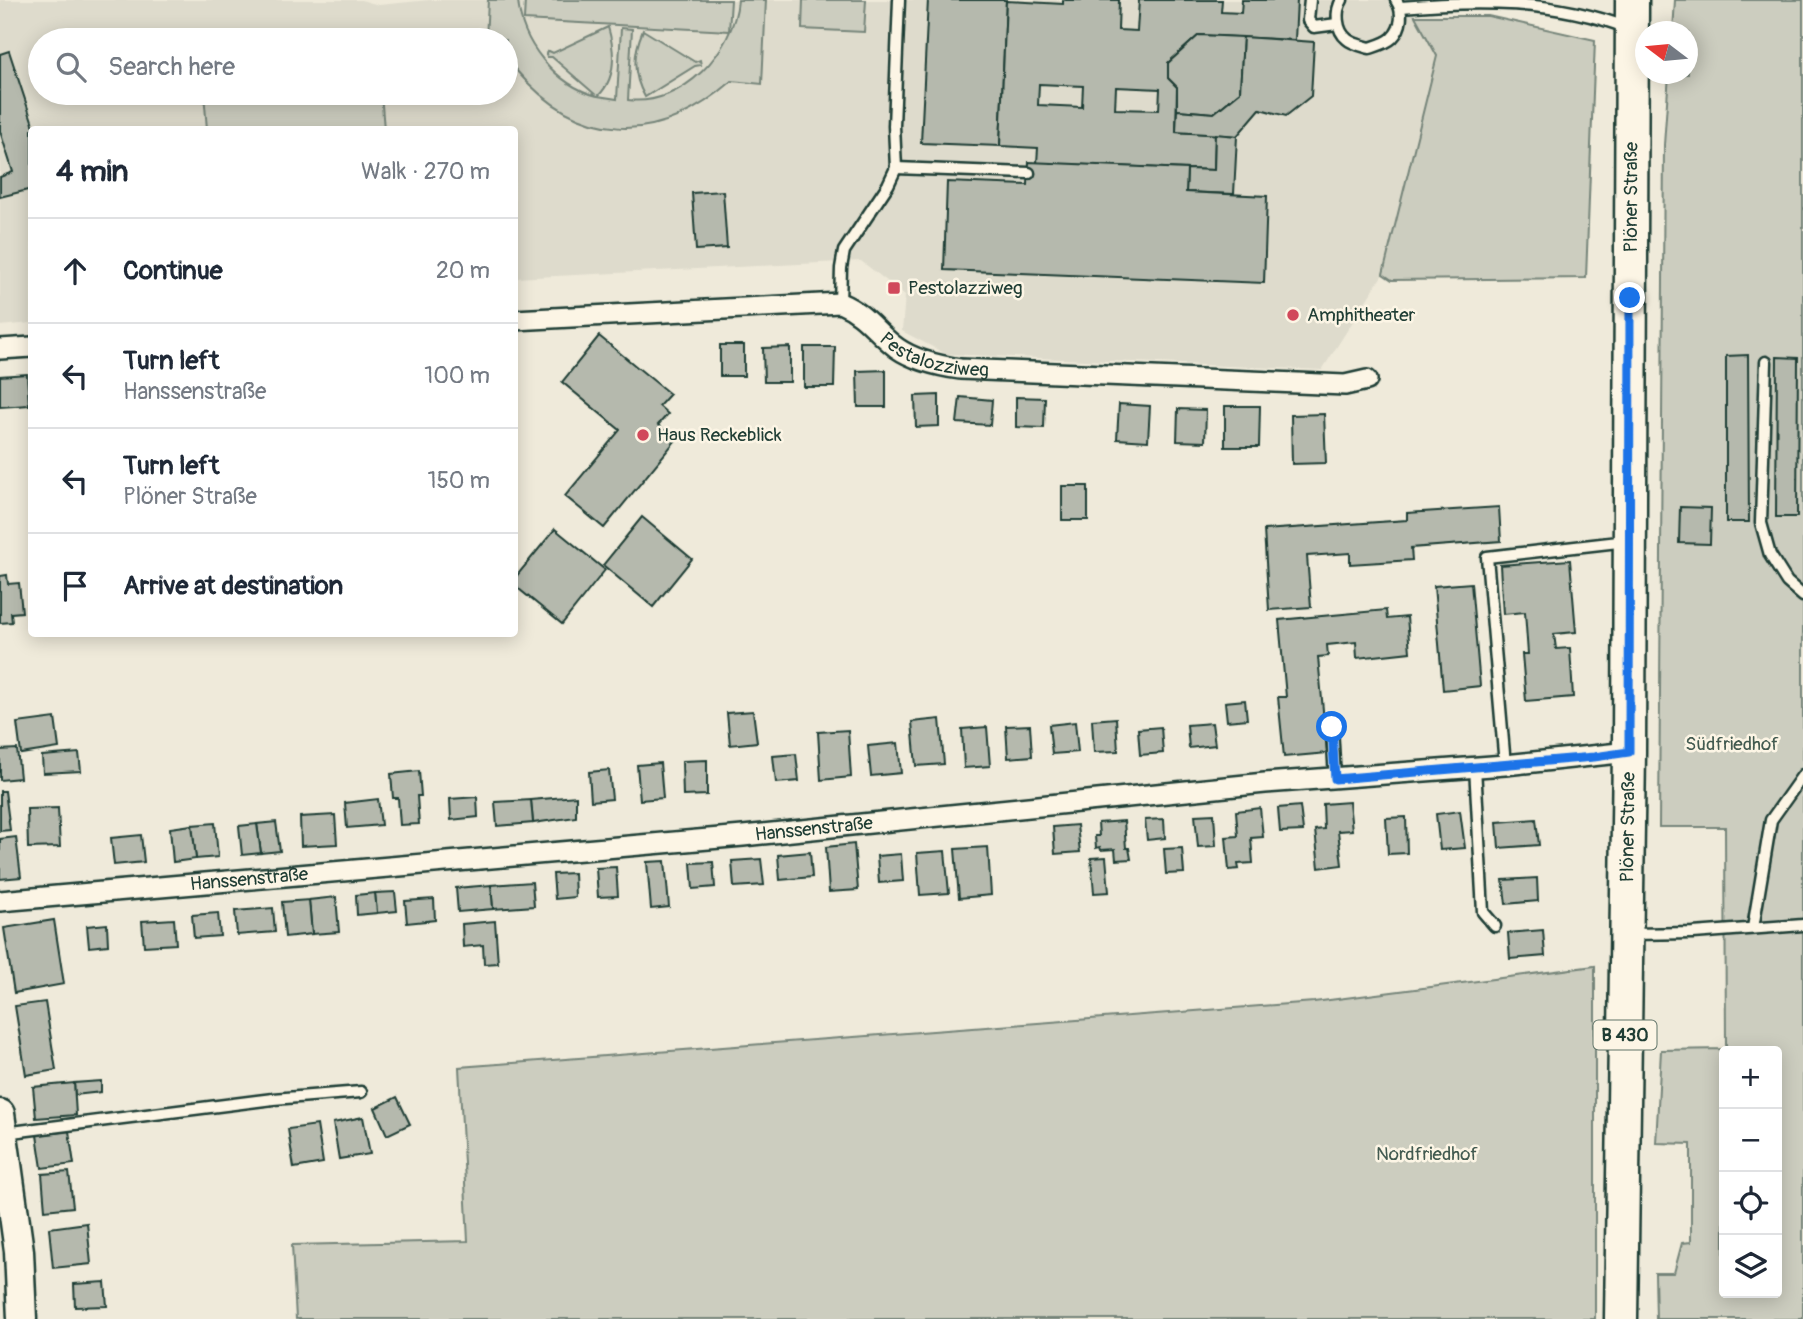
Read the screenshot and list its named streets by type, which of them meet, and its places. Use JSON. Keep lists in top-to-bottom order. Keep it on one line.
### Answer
{"streets":{"main road":["Plöner Straße","B 430"],"street":["Pestalozziweg","Hanssenstraße"]},"crossings":[["Plöner Straße","Hanssenstraße"]],"parks":["Südfriedhof","Nordfriedhof"],"places":{"transit":["Pestolazziweg"],"other":["Amphitheater","Haus Reckeblick"]},"north":"left","page":{"search":"Search here","heading":["4 min","Walk · 270 m"],"list":[["Continue","20 m"],["Turn left","Hanssenstraße","100 m"],["Turn left","Plöner Straße","150 m"],"Arrive at destination"],"map_buttons":["+","−"]}}
